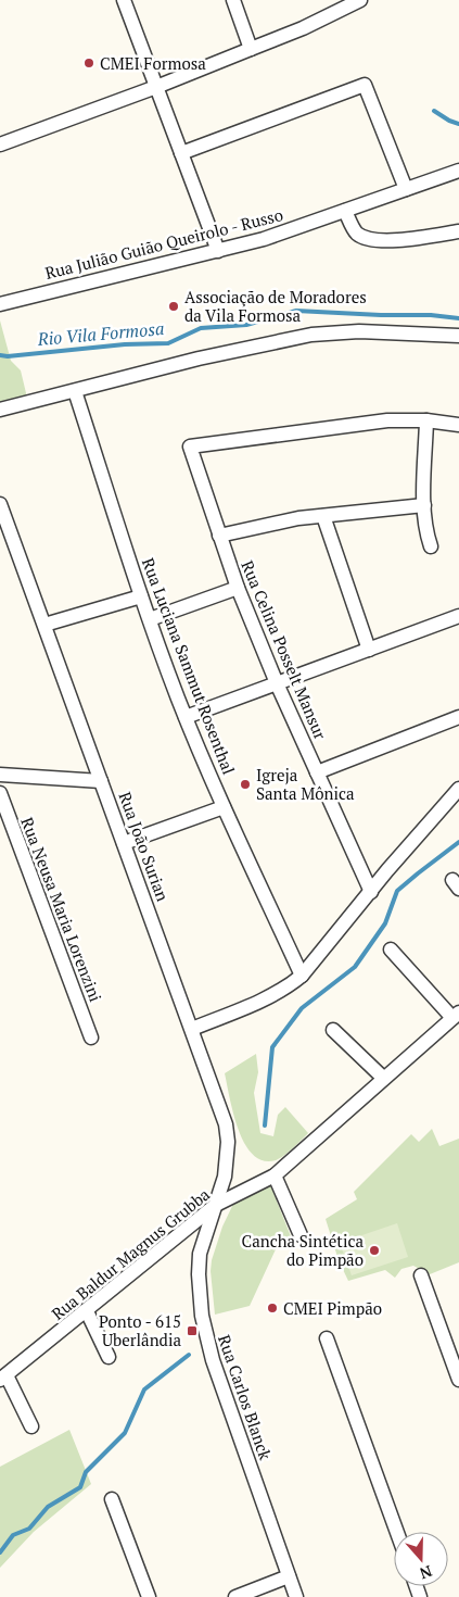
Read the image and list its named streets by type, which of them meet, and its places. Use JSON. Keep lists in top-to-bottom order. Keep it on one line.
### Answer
{"streets":{"street":["Rua Julião Guião Queirolo - Russo","Rua Celina Posselt Mansur","Rua Luciana Sammut Rosenthal","Rua João Surian","Rua Neusa Maria Lorenzini","Rua Baldur Magnus Grubba","Rua Carlos Blanck"]},"crossings":[["Rua João Surian","Rua Baldur Magnus Grubba"],["Rua João Surian","Rua Carlos Blanck"],["Rua Baldur Magnus Grubba","Rua Carlos Blanck"]],"water":["Rio Vila Formosa"],"places":{"other":["CMEI Formosa","Associação de Moradores da Vila Formosa","Igreja Santa Mônica","Cancha Sintética do Pimpão","CMEI Pimpão"],"transit":["Ponto - 615 Uberlândia"]},"north":"bottom"}
